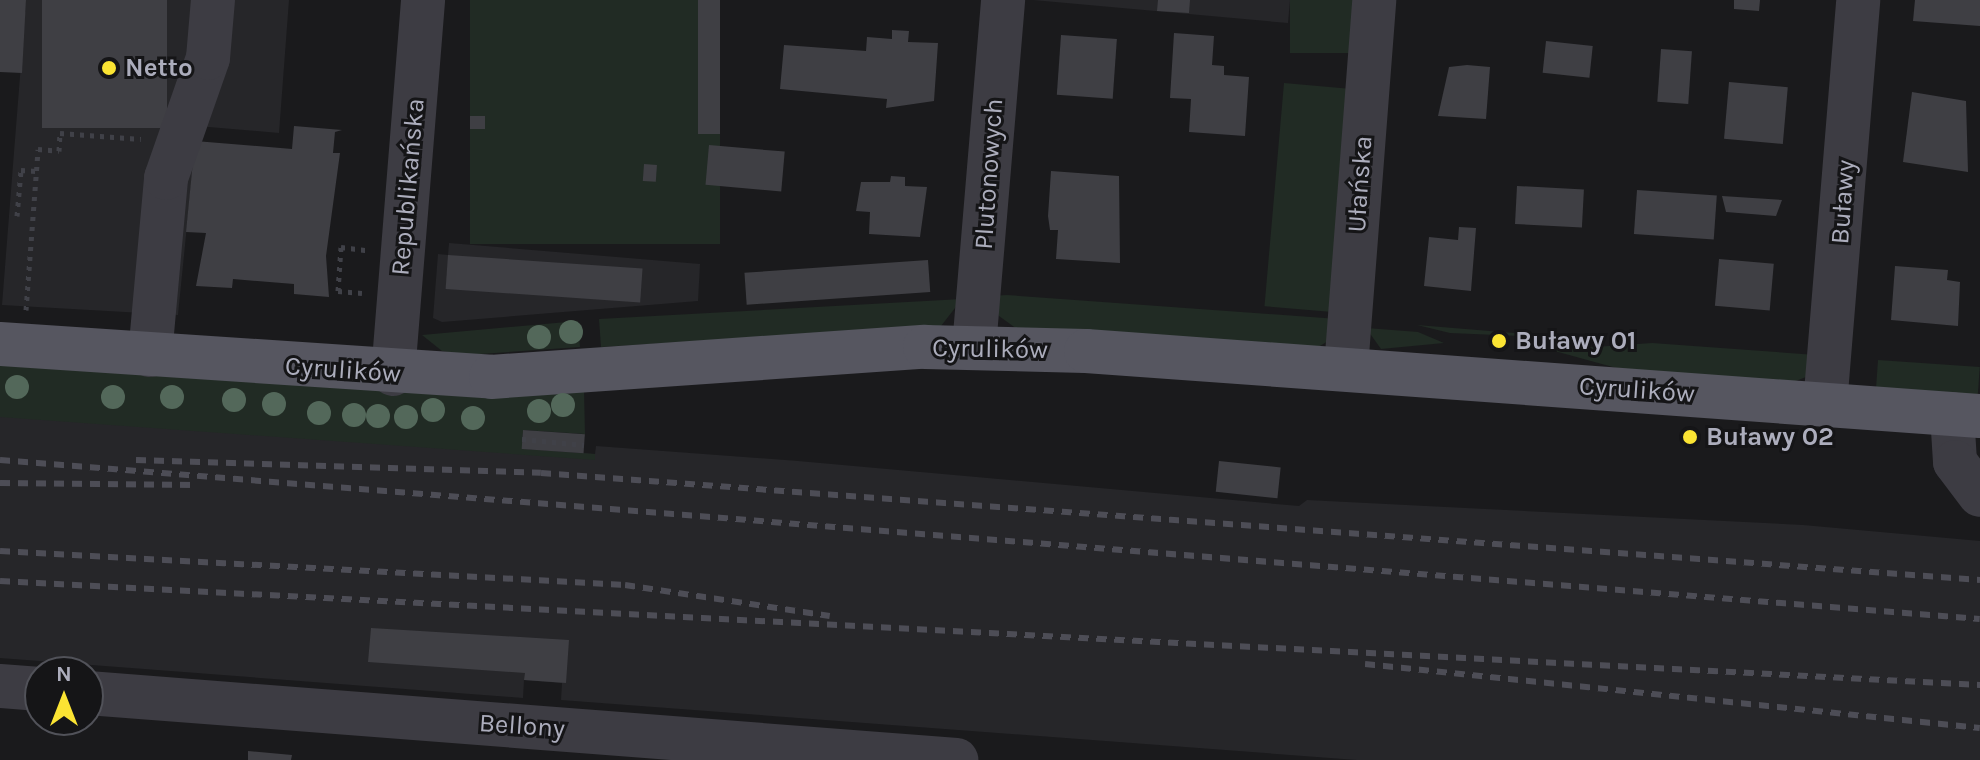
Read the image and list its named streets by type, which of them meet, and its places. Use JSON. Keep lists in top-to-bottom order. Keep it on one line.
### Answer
{"streets":{"main road":["Cyrulików"],"street":["Plutonowych","Ułańska","Republikańska","Buławy","Bellony"]},"crossings":[["Plutonowych","Cyrulików"],["Ułańska","Cyrulików"],["Republikańska","Cyrulików"],["Buławy","Cyrulików"]],"places":["Netto","Buławy 01","Buławy 02"],"north":"top"}
